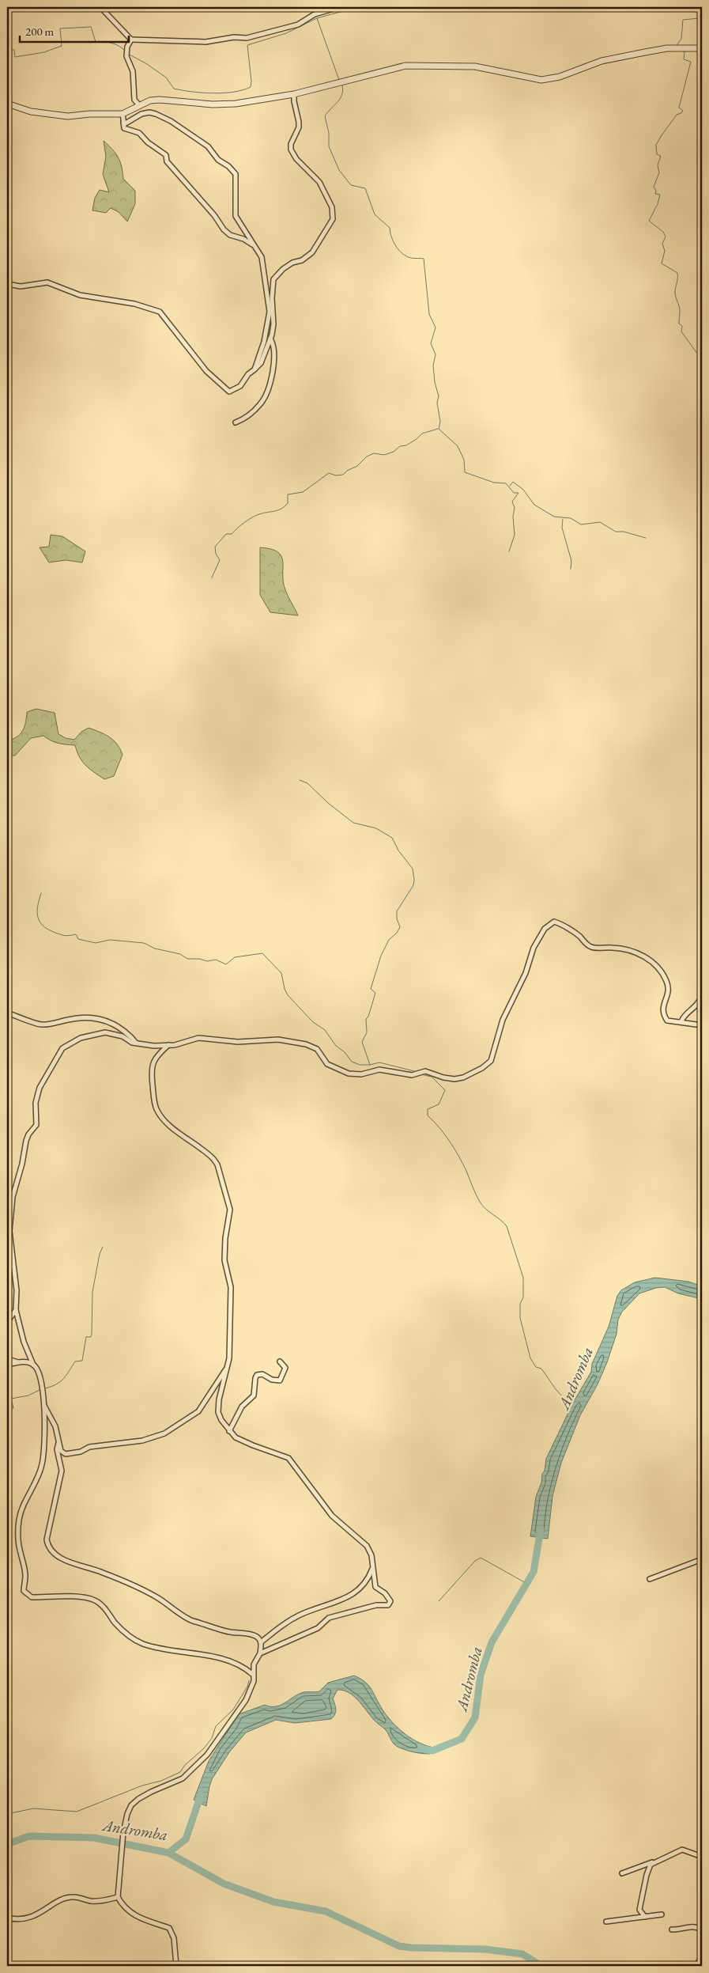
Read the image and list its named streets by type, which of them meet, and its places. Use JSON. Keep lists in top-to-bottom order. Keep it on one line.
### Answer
{"water":["Andromba"],"scale_bar":"200 m"}
